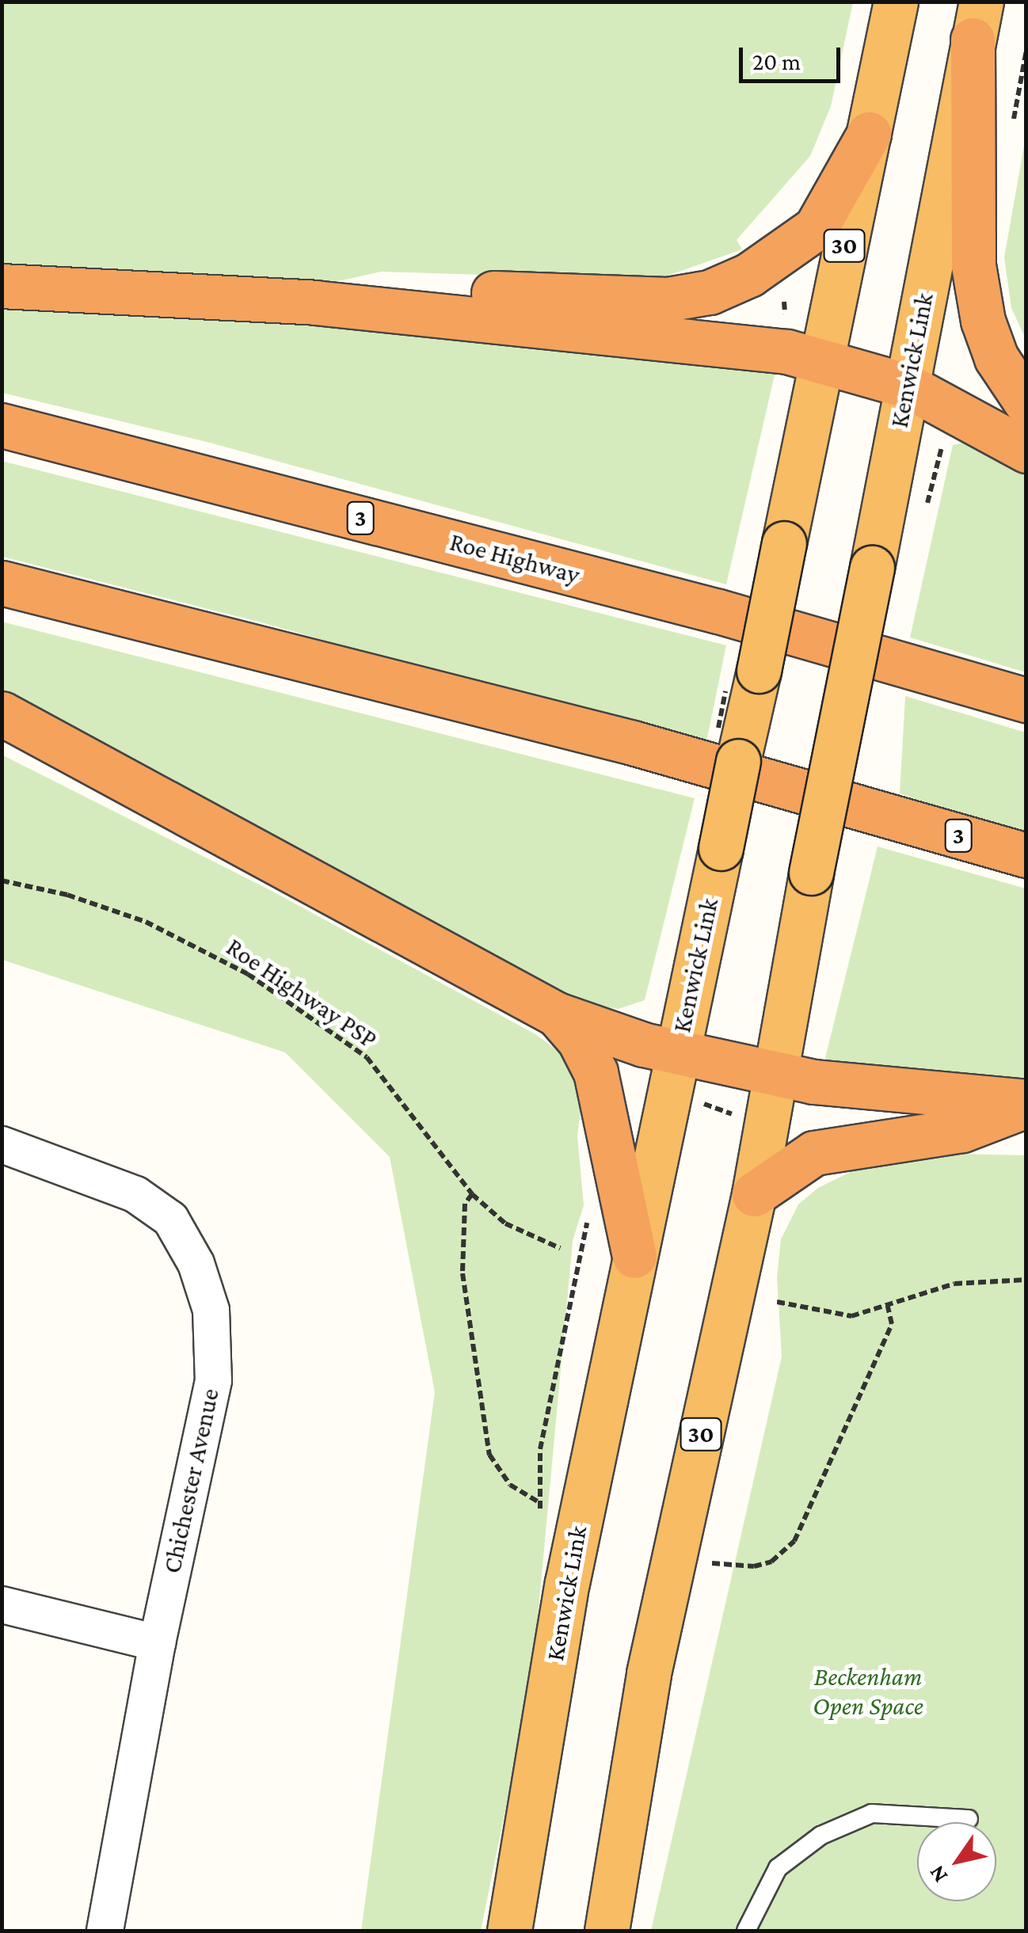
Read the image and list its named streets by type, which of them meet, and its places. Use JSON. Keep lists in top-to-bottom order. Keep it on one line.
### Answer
{"streets":{"highway":["30","Kenwick Link","3","Roe Highway"],"street":["Chichester Avenue"],"path":["Roe Highway PSP"]},"parks":["Beckenham Open Space"],"scale_bar":"20 m","north":"bottom left"}
